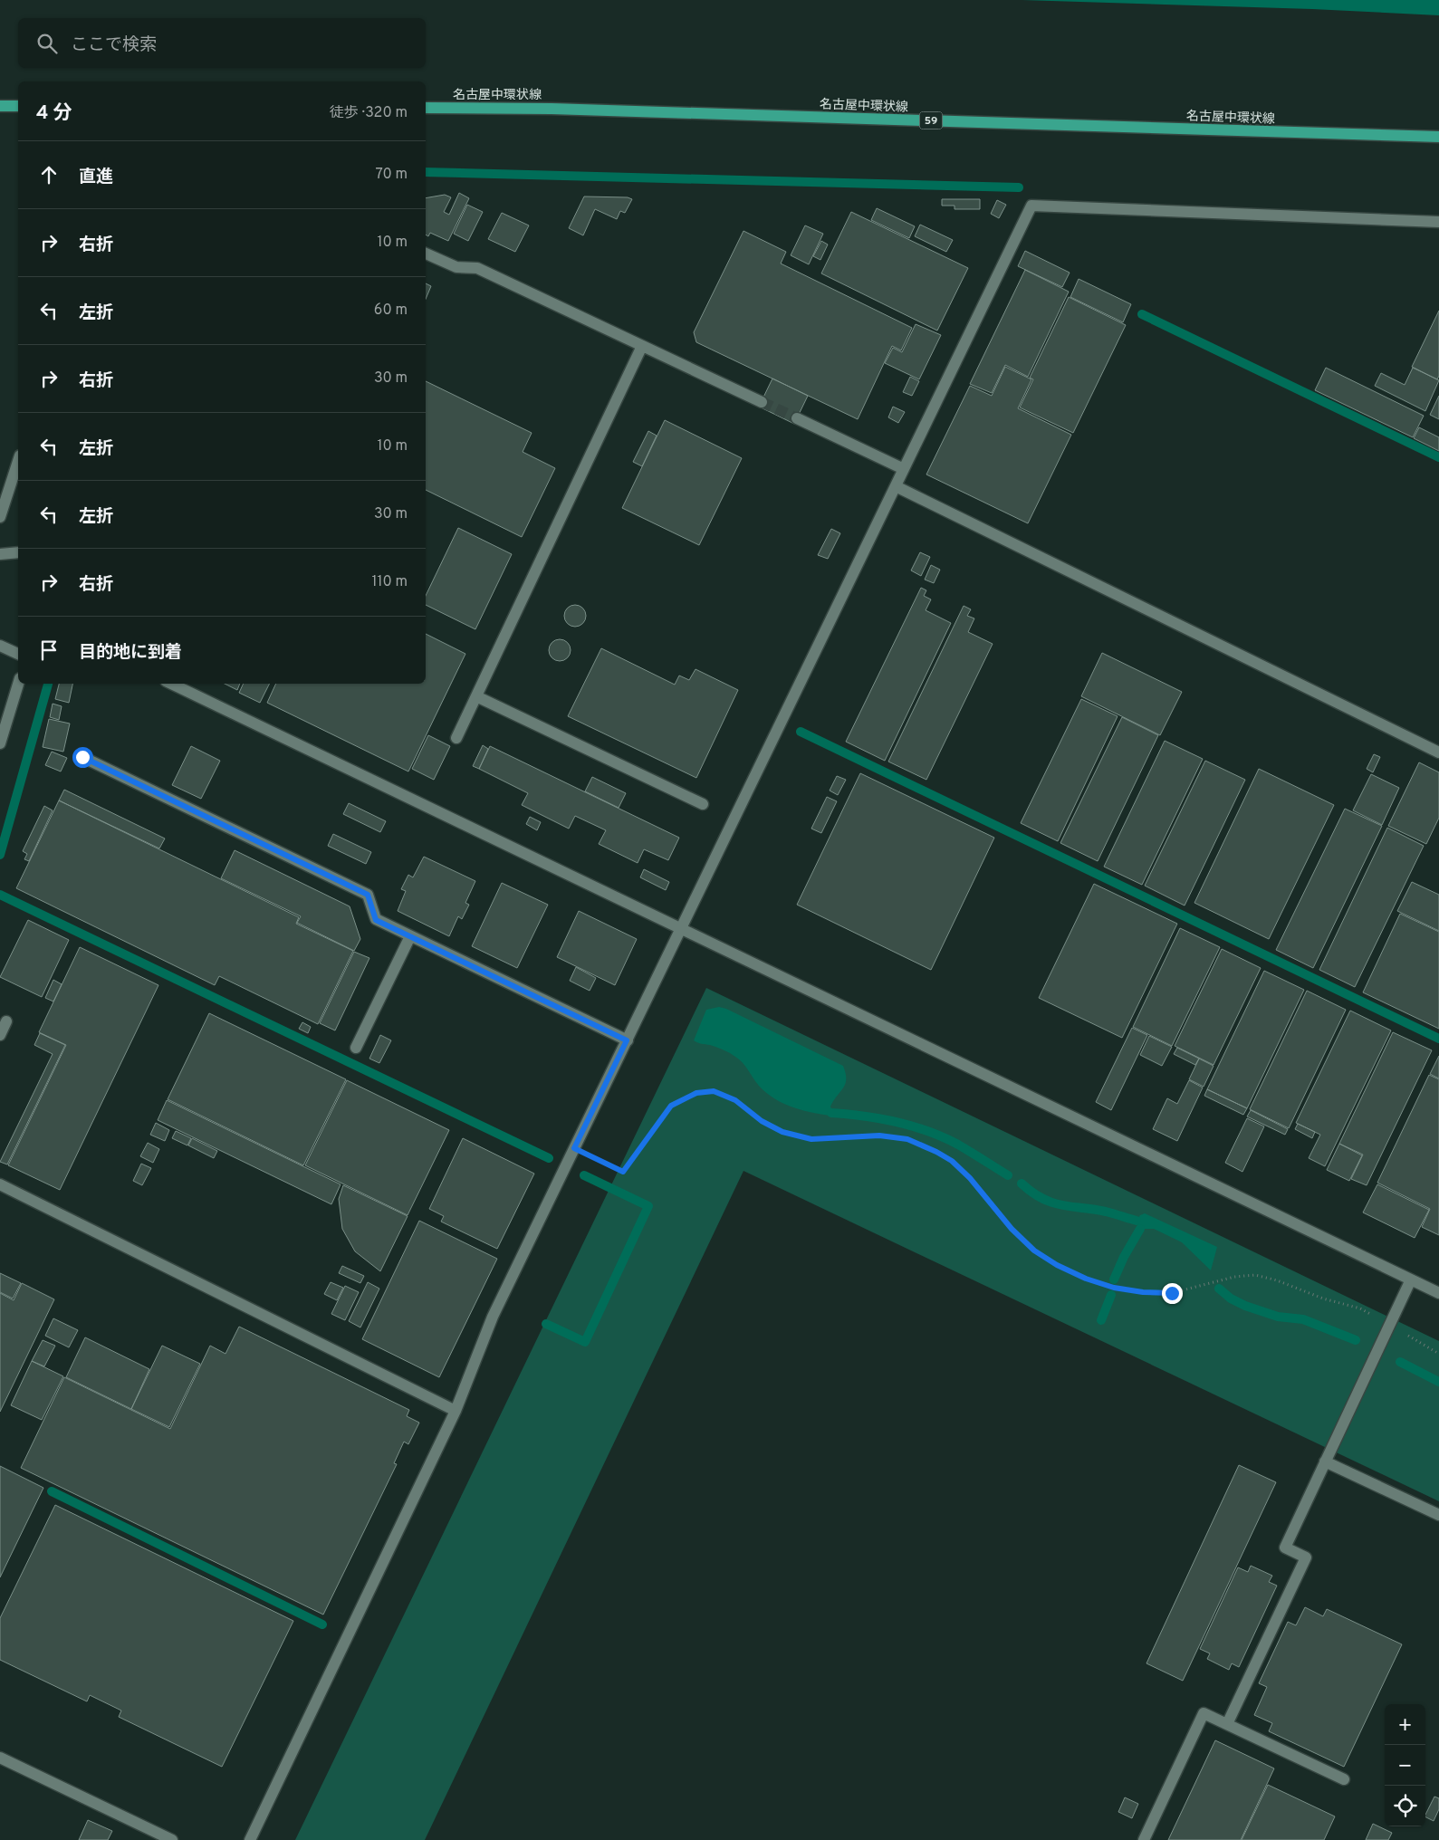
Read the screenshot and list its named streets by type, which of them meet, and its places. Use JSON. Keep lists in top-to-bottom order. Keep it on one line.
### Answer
{"streets":{"main road":["名古屋中環状線","59"]},"page":{"search":"ここで検索","heading":["4 分","徒歩 · 320 m"],"list":[["直進","70 m"],["右折","10 m"],["左折","60 m"],["右折","30 m"],["左折","10 m"],["左折","30 m"],["右折","110 m"],"目的地に到着"],"map_buttons":["+","−"]}}
